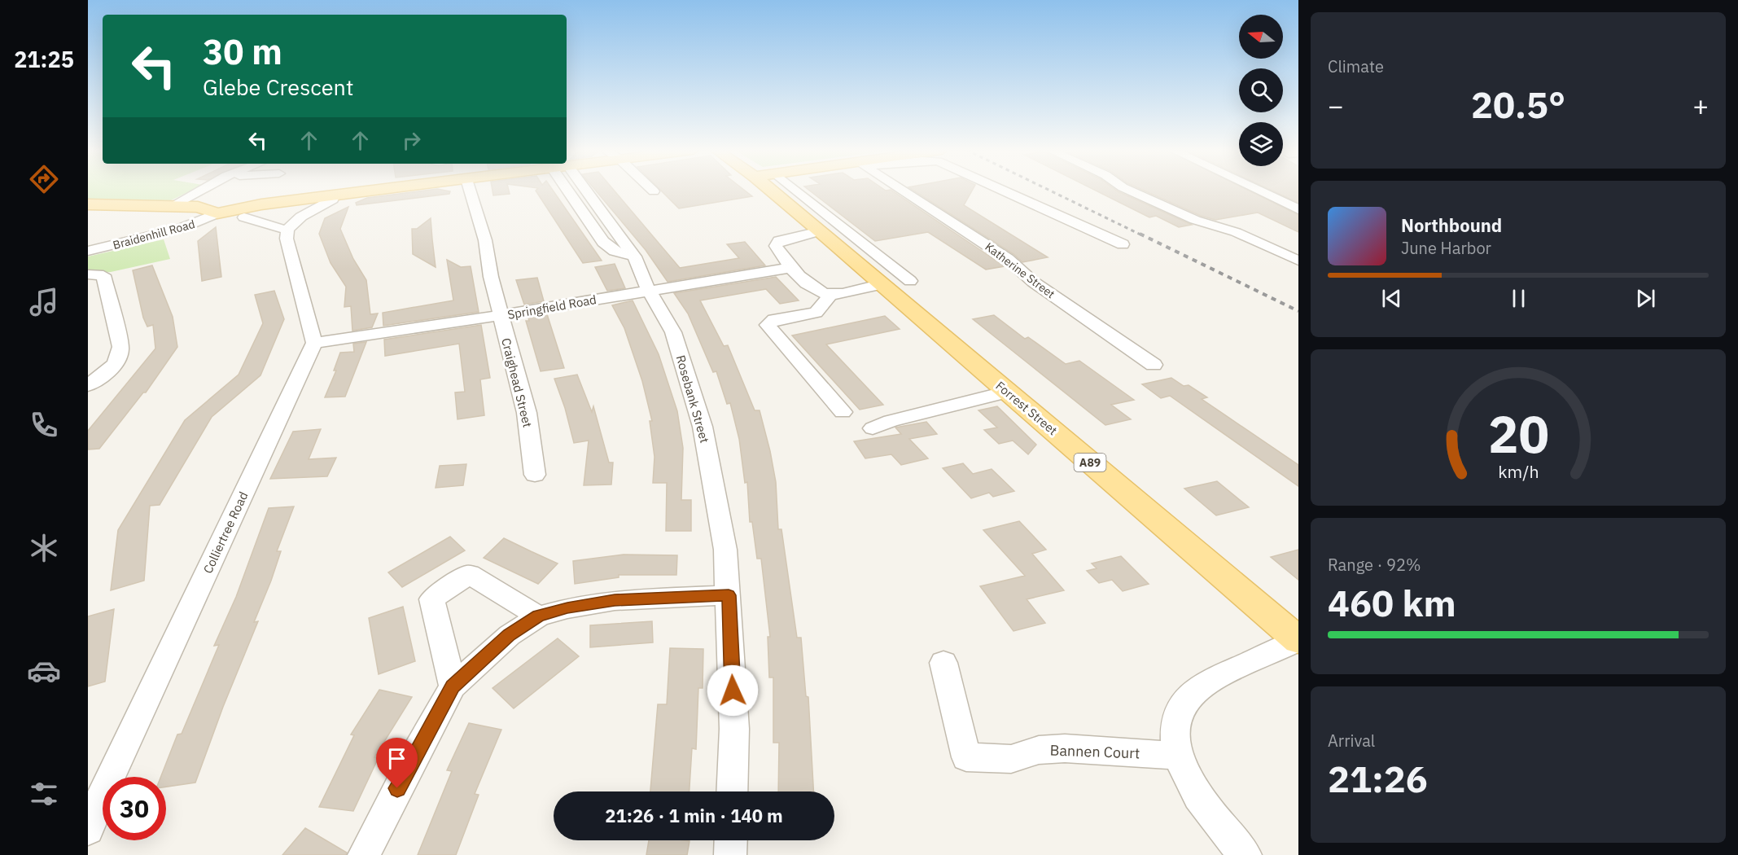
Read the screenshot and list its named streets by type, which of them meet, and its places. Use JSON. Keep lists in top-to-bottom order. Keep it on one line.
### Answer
{"streets":{"main road":["Forrest Street","A89"],"street":["Braidenhill Road","Katherine Street","Springfield Road","Craighead Street","Rosebank Street","Colliertree Road","Bannen Court"]},"crossings":[["Springfield Road","Craighead Street"],["Springfield Road","Rosebank Street"],["Springfield Road","Colliertree Road"]],"north":"left","page":{"tabs":"21:25","tile":["Climate",["Range · 92%","460 km"],["Arrival","21:26"]],"turn":["30 m","Glebe Crescent"],"heat":["−","20.5°","+"],"song":["Northbound","June Harbor"],"limit":"30","trip":"21:26 · 1 min · 140 m","gauge":["20","km/h"]}}
